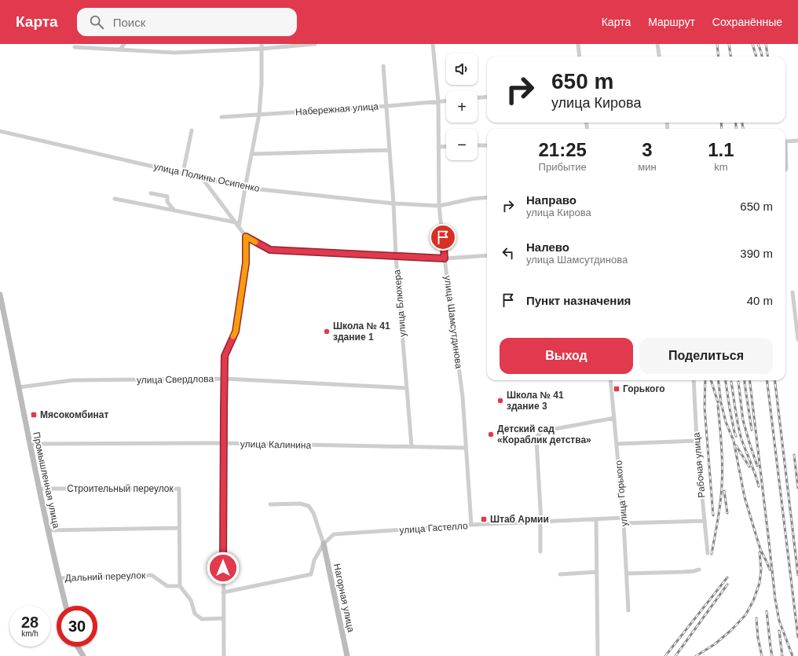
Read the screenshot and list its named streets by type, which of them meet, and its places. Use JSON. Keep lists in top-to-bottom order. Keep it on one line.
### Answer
{"streets":{"main road":["Промышленная улица","Нагорная улица"],"street":["Набережная улица","улица Полины Осипенко","улица Блюхера","улица Шамсутдинова","улица Свердлова","улица Калинина","Рабочая улица","Строительный переулок","улица Горького","улица Гастелло","Дальний переулок"]},"crossings":[["Набережная улица","улица Блюхера"],["Набережная улица","улица Шамсутдинова"],["улица Полины Осипенко","улица Блюхера"],["улица Полины Осипенко","улица Шамсутдинова"],["улица Блюхера","улица Свердлова"],["улица Блюхера","улица Калинина"],["улица Шамсутдинова","улица Калинина"],["улица Шамсутдинова","улица Гастелло"],["улица Свердлова","Промышленная улица"],["улица Калинина","Промышленная улица"],["Промышленная улица","Строительный переулок"],["Промышленная улица","Дальний переулок"],["Строительный переулок","Дальний переулок"],["улица Горького","улица Гастелло"],["улица Гастелло","Нагорная улица"]],"places":{"other":["Школа № 41 здание 1","Школа № 41 здание 3","Детский сад «Кораблик детства»"],"transit":["Горького","Мясокомбинат","Штаб Армии"]},"page":{"header":"Карта","search":"Поиск","nav":["Карта","Маршрут","Сохранённые"],"map_buttons":["+","−"],"turn":["650 m","улица Кирова"],"eta":["21:25","Прибытие","3","мин","1.1","km"],"list":[{"name":"Направо","note":"улица Кирова","value":"650 m"},{"name":"Налево","note":"улица Шамсутдинова","value":"390 m"},{"name":"Пункт назначения","value":"40 m"}],"buttons":["Выход","Поделиться"],"speed":"28 km/h","limit":"30"}}
